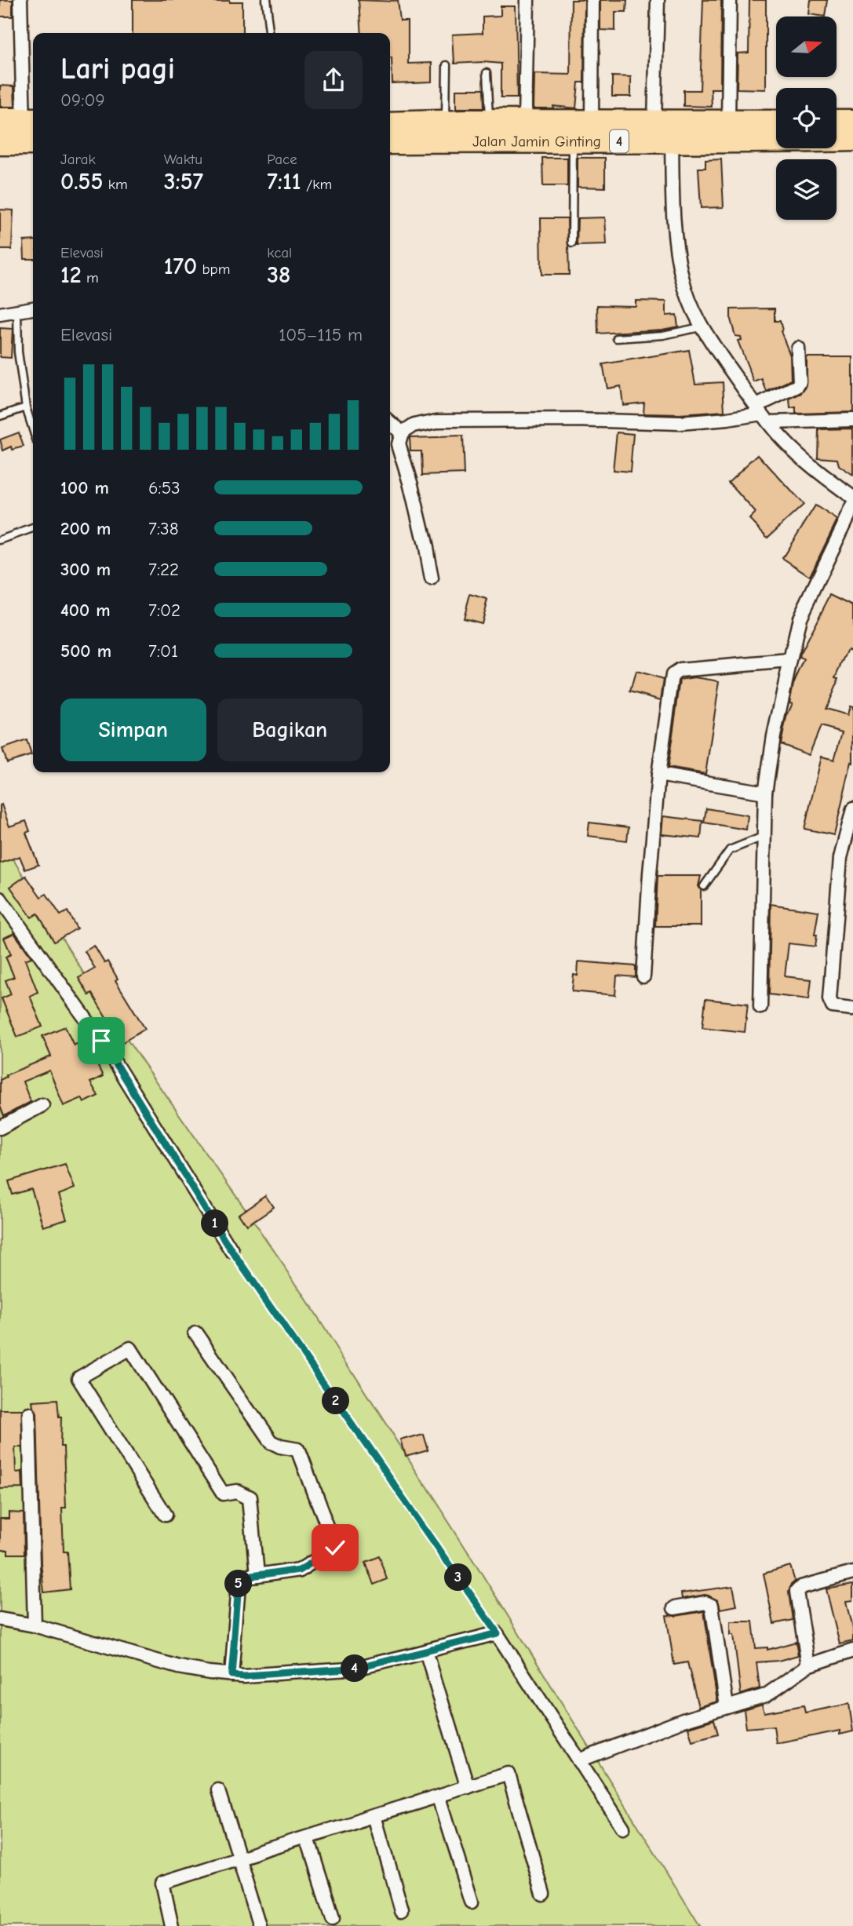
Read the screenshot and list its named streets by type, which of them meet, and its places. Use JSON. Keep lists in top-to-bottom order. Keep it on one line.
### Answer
{"streets":{"highway":["Jalan Jamin Ginting","4"]},"north":"right","page":{"heading":["Lari pagi","09:09"],"stats":[["Jarak","0.55 km"],["Waktu","3:57"],["Pace","7:11 /km"],["Elevasi","12 m"],["170 bpm"],["kcal","38"]],"chart":["Elevasi","105–115 m"],"list":[{"name":"100 m","note":"6:53"},{"name":"200 m","note":"7:38"},{"name":"300 m","note":"7:22"},{"name":"400 m","note":"7:02"},{"name":"500 m","note":"7:01"}],"buttons":["Simpan","Bagikan"],"pins":["1","2","3","5","4"]}}
